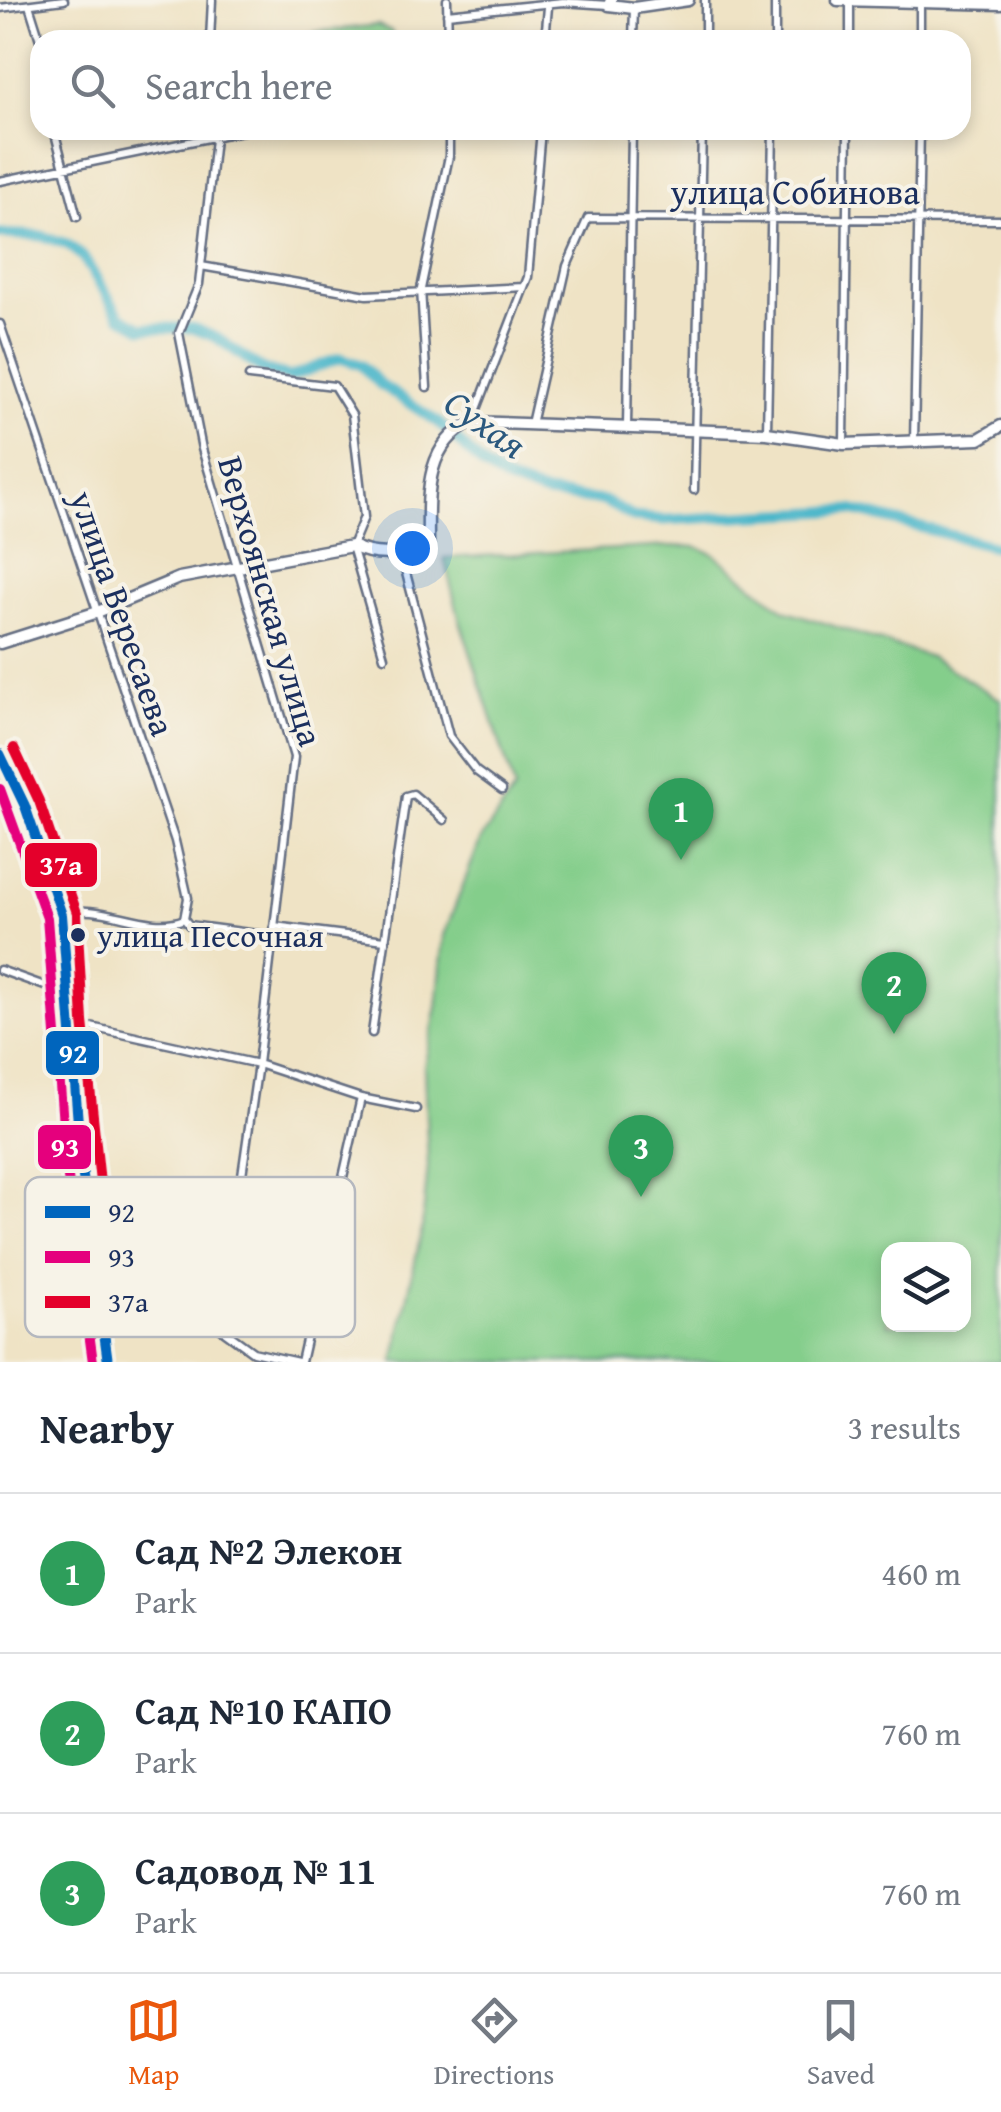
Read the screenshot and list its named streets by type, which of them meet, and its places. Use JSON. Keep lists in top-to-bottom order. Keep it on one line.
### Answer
{"streets":{"street":["улица Собинова","Верхоянская улица","улица Вересаева"]},"water":["Сухая"],"places":["улица Песочная"],"lines":["transit line 37а","transit line 92","transit line 93"],"legend":["92","93","37а"],"page":{"search":"Search here","pins":["1","2","3"],"heading":["Nearby","3 results"],"list":[{"mark":"1","name":"Сад №2 Элекон","note":"Park","value":"460 m"},{"mark":"2","name":"Сад №10 КАПО","note":"Park","value":"760 m"},{"mark":"3","name":"Садовод № 11","note":"Park","value":"760 m"}],"nav":["Map","Directions","Saved"]}}
